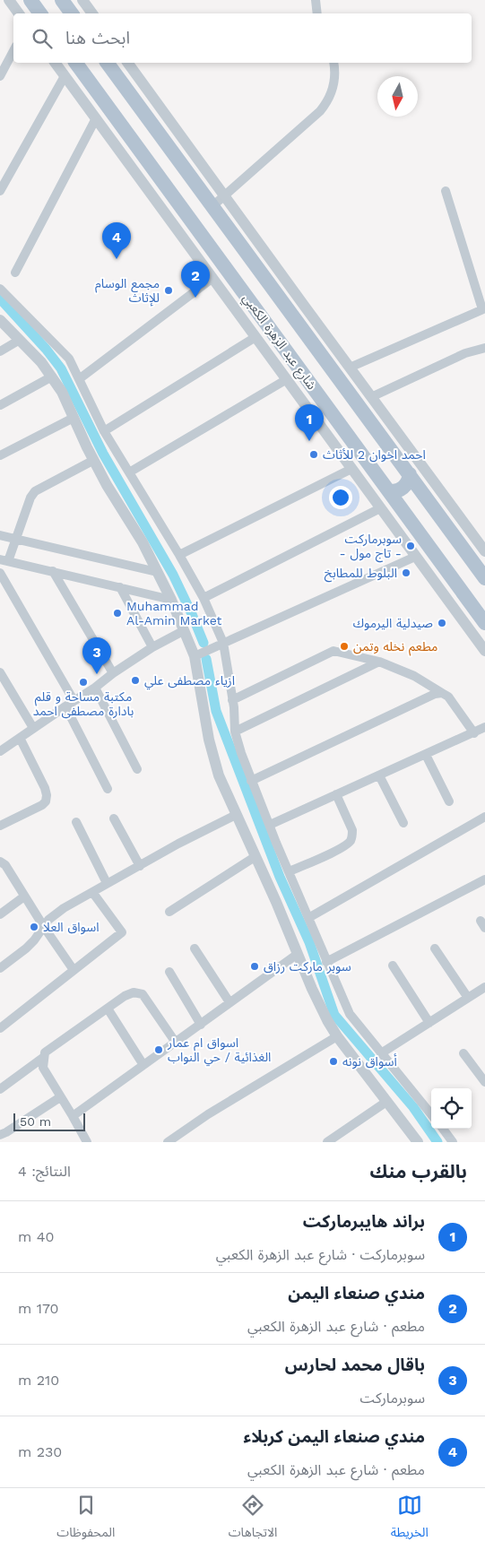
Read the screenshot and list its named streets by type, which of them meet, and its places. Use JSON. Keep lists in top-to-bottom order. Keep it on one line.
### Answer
{"streets":{"main road":["شارع عبد الزهرة الكعبي"]},"places":["مجمع الوسام للإثاث","احمد اخوان 2 للأثاث","سوبرماركت - تاج مول -","البلوط للمطابخ","Muhammad Al-Amin Market","صيدلية اليرموك","مطعم نخله وتمن","ازياء مصطفى علي","مكتبة مساحة و قلم بادارة مصطفى احمد","اسواق العلا","سوبر ماركت رزاق","اسواق ام عمار الغذائية / حي النواب","أسواق نونه"],"scale_bar":"50 m","north":"bottom","page":{"search":"ابحث هنا","pins":["4","2","1","3"],"scale":"50 m","heading":["بالقرب منك","النتائج: 4"],"list":[{"mark":"1","name":"براند هايبرماركت","note":"سوبرماركت · شارع عبد الزهرة الكعبي","value":"40 m"},{"mark":"2","name":"مندي صنعاء اليمن","note":"مطعم · شارع عبد الزهرة الكعبي","value":"170 m"},{"mark":"3","name":"باقال محمد لحارس","note":"سوبرماركت","value":"210 m"},{"mark":"4","name":"مندي صنعاء اليمن كربلاء","note":"مطعم · شارع عبد الزهرة الكعبي","value":"230 m"}],"nav":["الخريطة","الاتجاهات","المحفوظات"]}}
